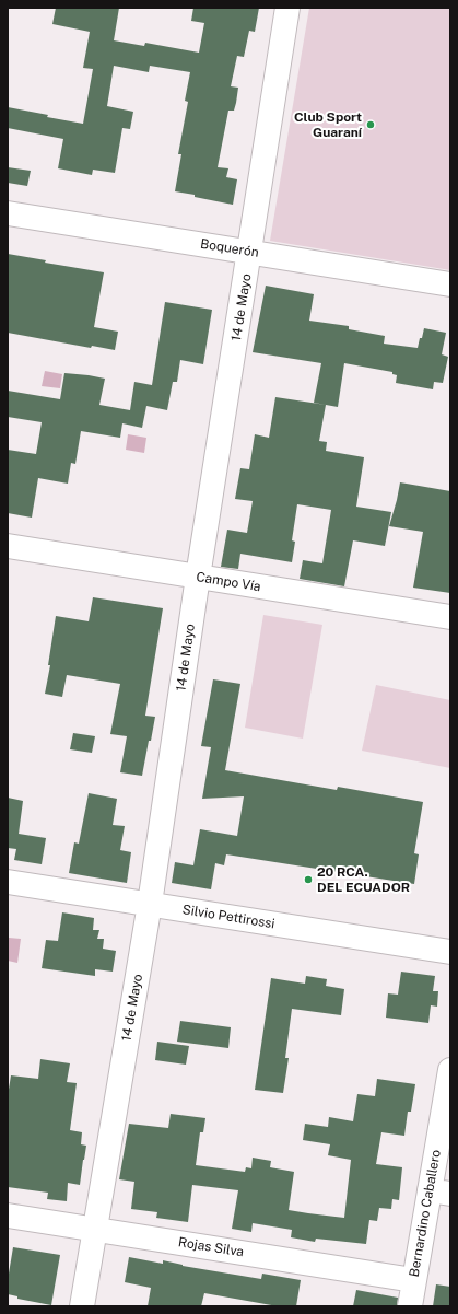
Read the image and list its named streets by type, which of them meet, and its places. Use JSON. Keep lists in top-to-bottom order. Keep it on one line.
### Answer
{"streets":{"street":["Boquerón","14 de Mayo","Campo Vía","Silvio Pettirossi","Bernardino Caballero","Rojas Silva"]},"crossings":[["Boquerón","14 de Mayo"],["14 de Mayo","Campo Vía"],["14 de Mayo","Silvio Pettirossi"],["14 de Mayo","Rojas Silva"],["Bernardino Caballero","Rojas Silva"]],"places":["Club Sport Guaraní","20 RCA. DEL ECUADOR"]}
